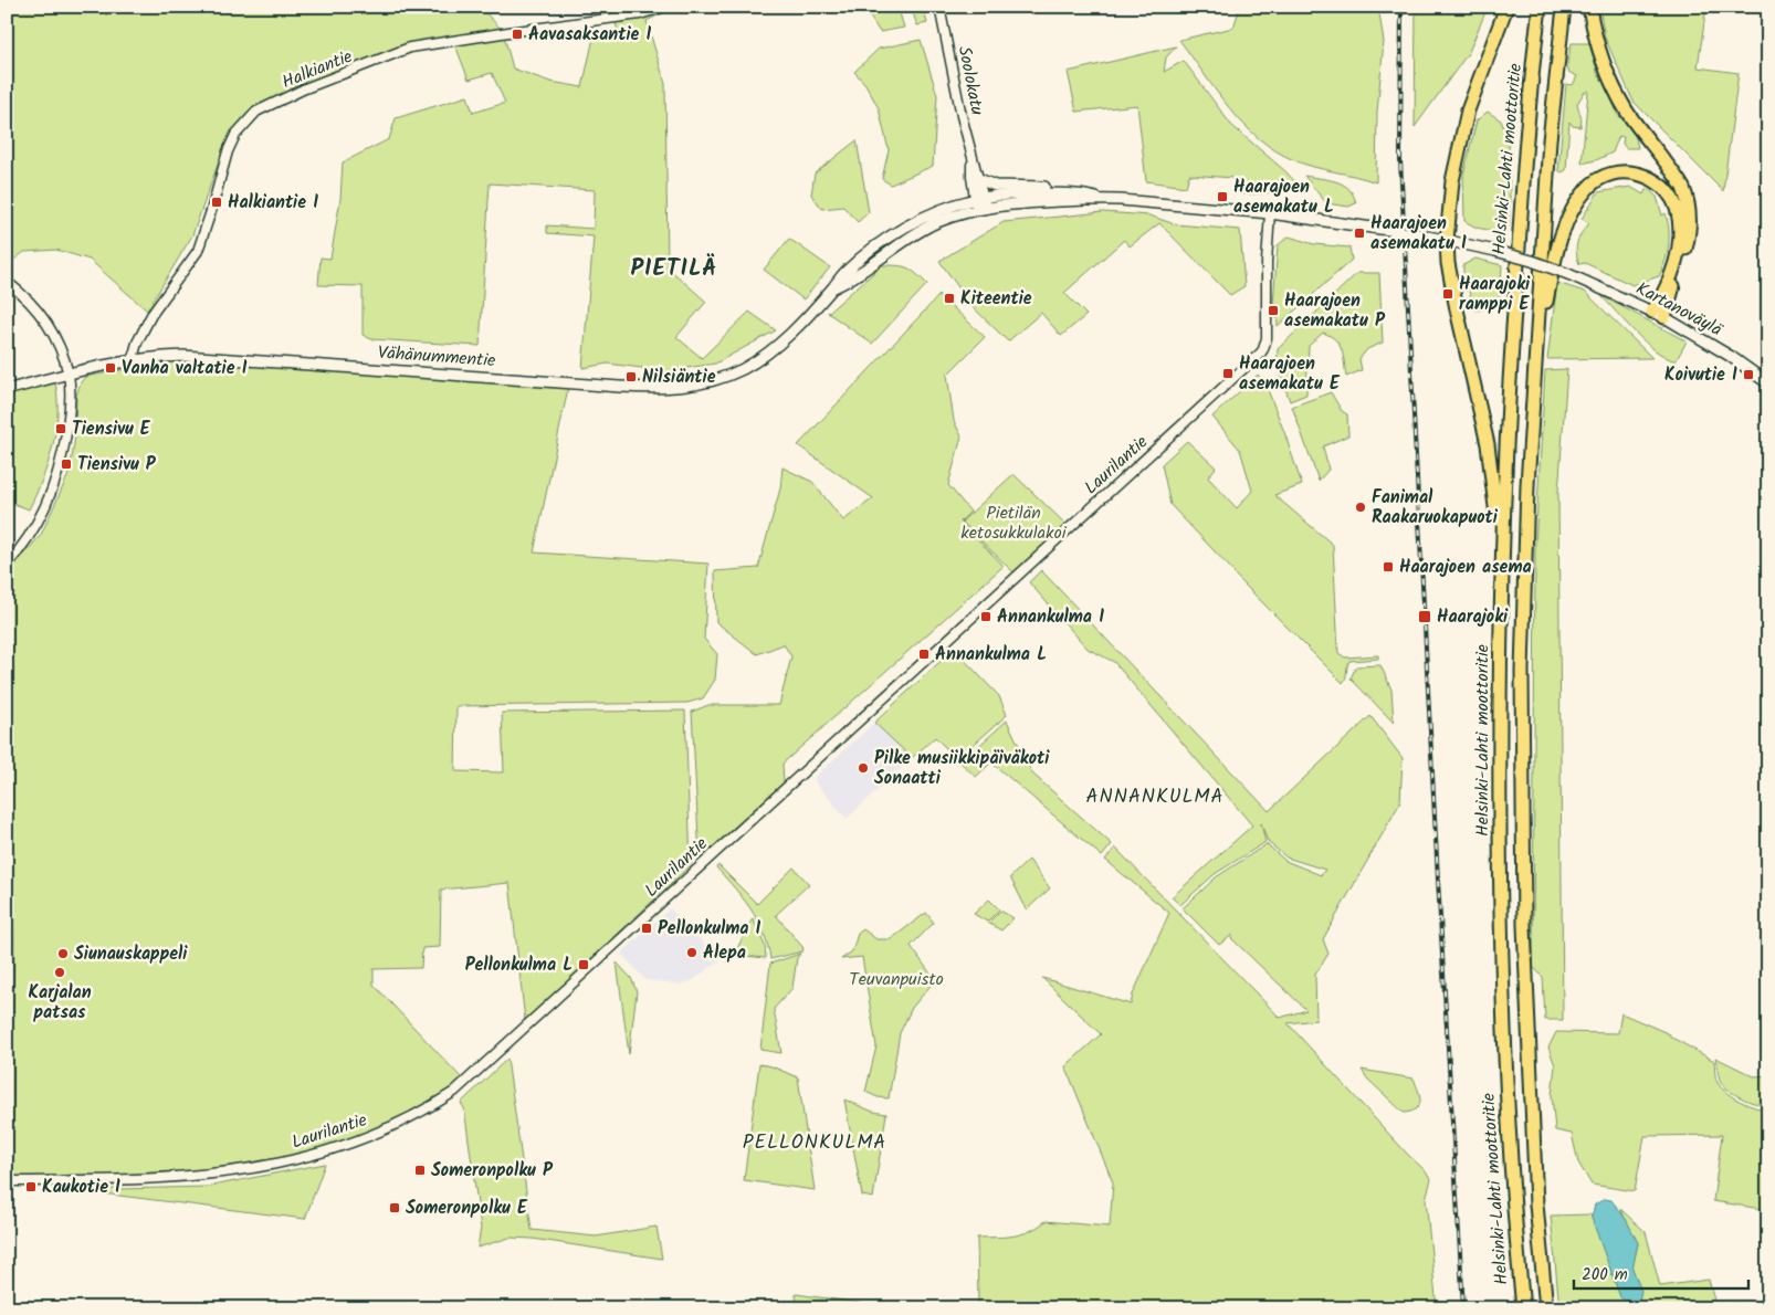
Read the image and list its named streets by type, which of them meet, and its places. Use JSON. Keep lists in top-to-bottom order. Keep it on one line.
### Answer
{"streets":{"highway":["Helsinki-Lahti moottoritie"],"main road":["Kartanoväylä","Vähänummentie"],"street":["Halkiantie","Soolokatu","Laurilantie"]},"crossings":[["Halkiantie","Vähänummentie"],["Soolokatu","Vähänummentie"],["Kartanoväylä","Vähänummentie"],["Vähänummentie","Laurilantie"]],"districts":["PIETILÄ","ANNANKULMA","PELLONKULMA"],"parks":["Pietilän ketosukkulakoi","Teuvanpuisto"],"places":{"transit":["Aavasaksantie I","Haarajoen asemakatu L","Halkiantie I","Haarajoen asemakatu I","Haarajoki ramppi E","Kiteentie","Haarajoen asemakatu P","Vanha valtatie I","Haarajoen asemakatu E","Koivutie I","Nilsiäntie","Tiensivu E","Tiensivu P","Haarajoen asema","Annankulma I","Haarajoki","Annankulma L","Pellonkulma I","Pellonkulma L","Someronpolku P","Kaukotie I","Someronpolku E"],"other":["Fanimal Raakaruokapuoti","Pilke musiikkipäiväkoti Sonaatti","Alepa","Siunauskappeli","Karjalan patsas"]},"scale_bar":"200 m"}
